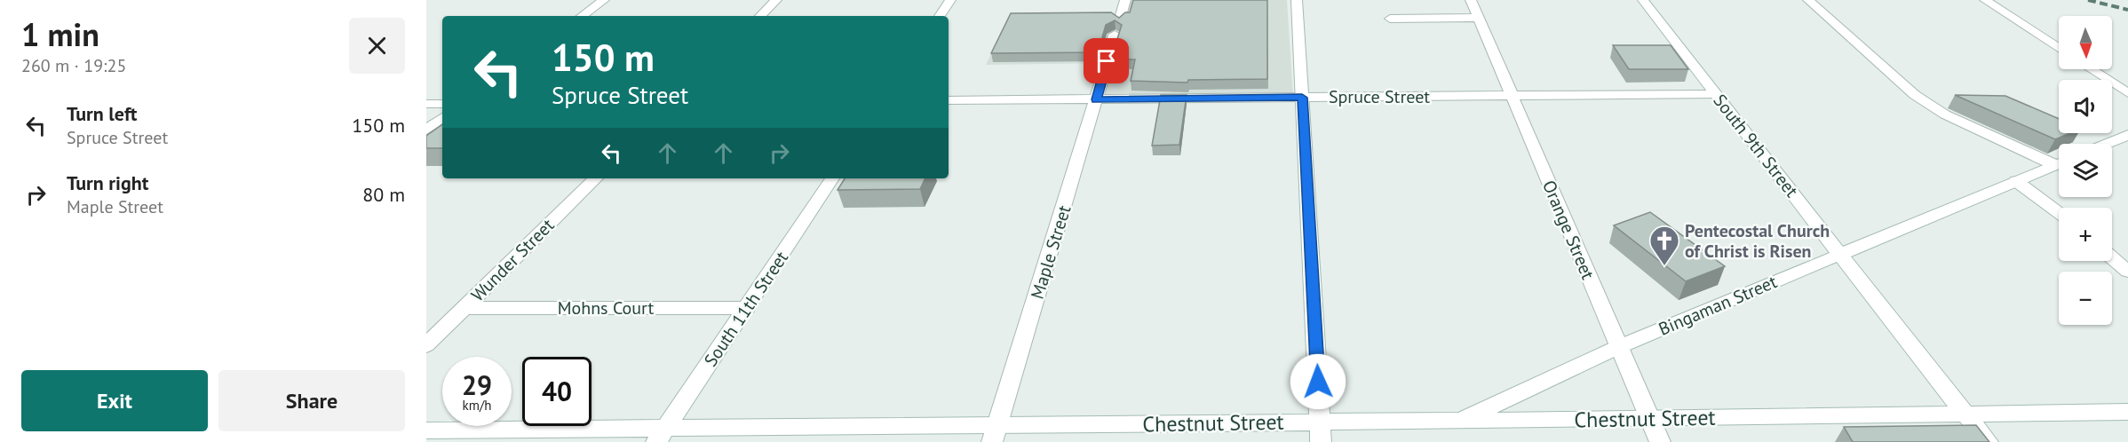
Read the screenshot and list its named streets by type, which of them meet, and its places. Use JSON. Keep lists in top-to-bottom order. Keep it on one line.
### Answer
{"streets":{"street":["Spruce Street","South 9th Street","Orange Street","Maple Street","Wunder Street","Bingaman Street","Mohns Court","South 11th Street","Chestnut Street"]},"crossings":[["Spruce Street","South 9th Street"],["Spruce Street","Orange Street"],["Spruce Street","Maple Street"],["South 9th Street","Bingaman Street"],["South 9th Street","Chestnut Street"],["Orange Street","Bingaman Street"],["Orange Street","Chestnut Street"],["Maple Street","Chestnut Street"],["Wunder Street","Mohns Court"],["Bingaman Street","Chestnut Street"],["Mohns Court","South 11th Street"],["South 11th Street","Chestnut Street"]],"places":{"church":["Pentecostal Church of Christ is Risen"]},"north":"bottom","page":{"heading":["1 min","260 m · 19:25"],"map_buttons":["+","−"],"turn":["150 m","Spruce Street"],"list":[{"name":"Turn left","note":"Spruce Street","value":"150 m"},{"name":"Turn right","note":"Maple Street","value":"80 m"}],"speed":"29 km/h","limit":"40","buttons":["Exit","Share"]}}
